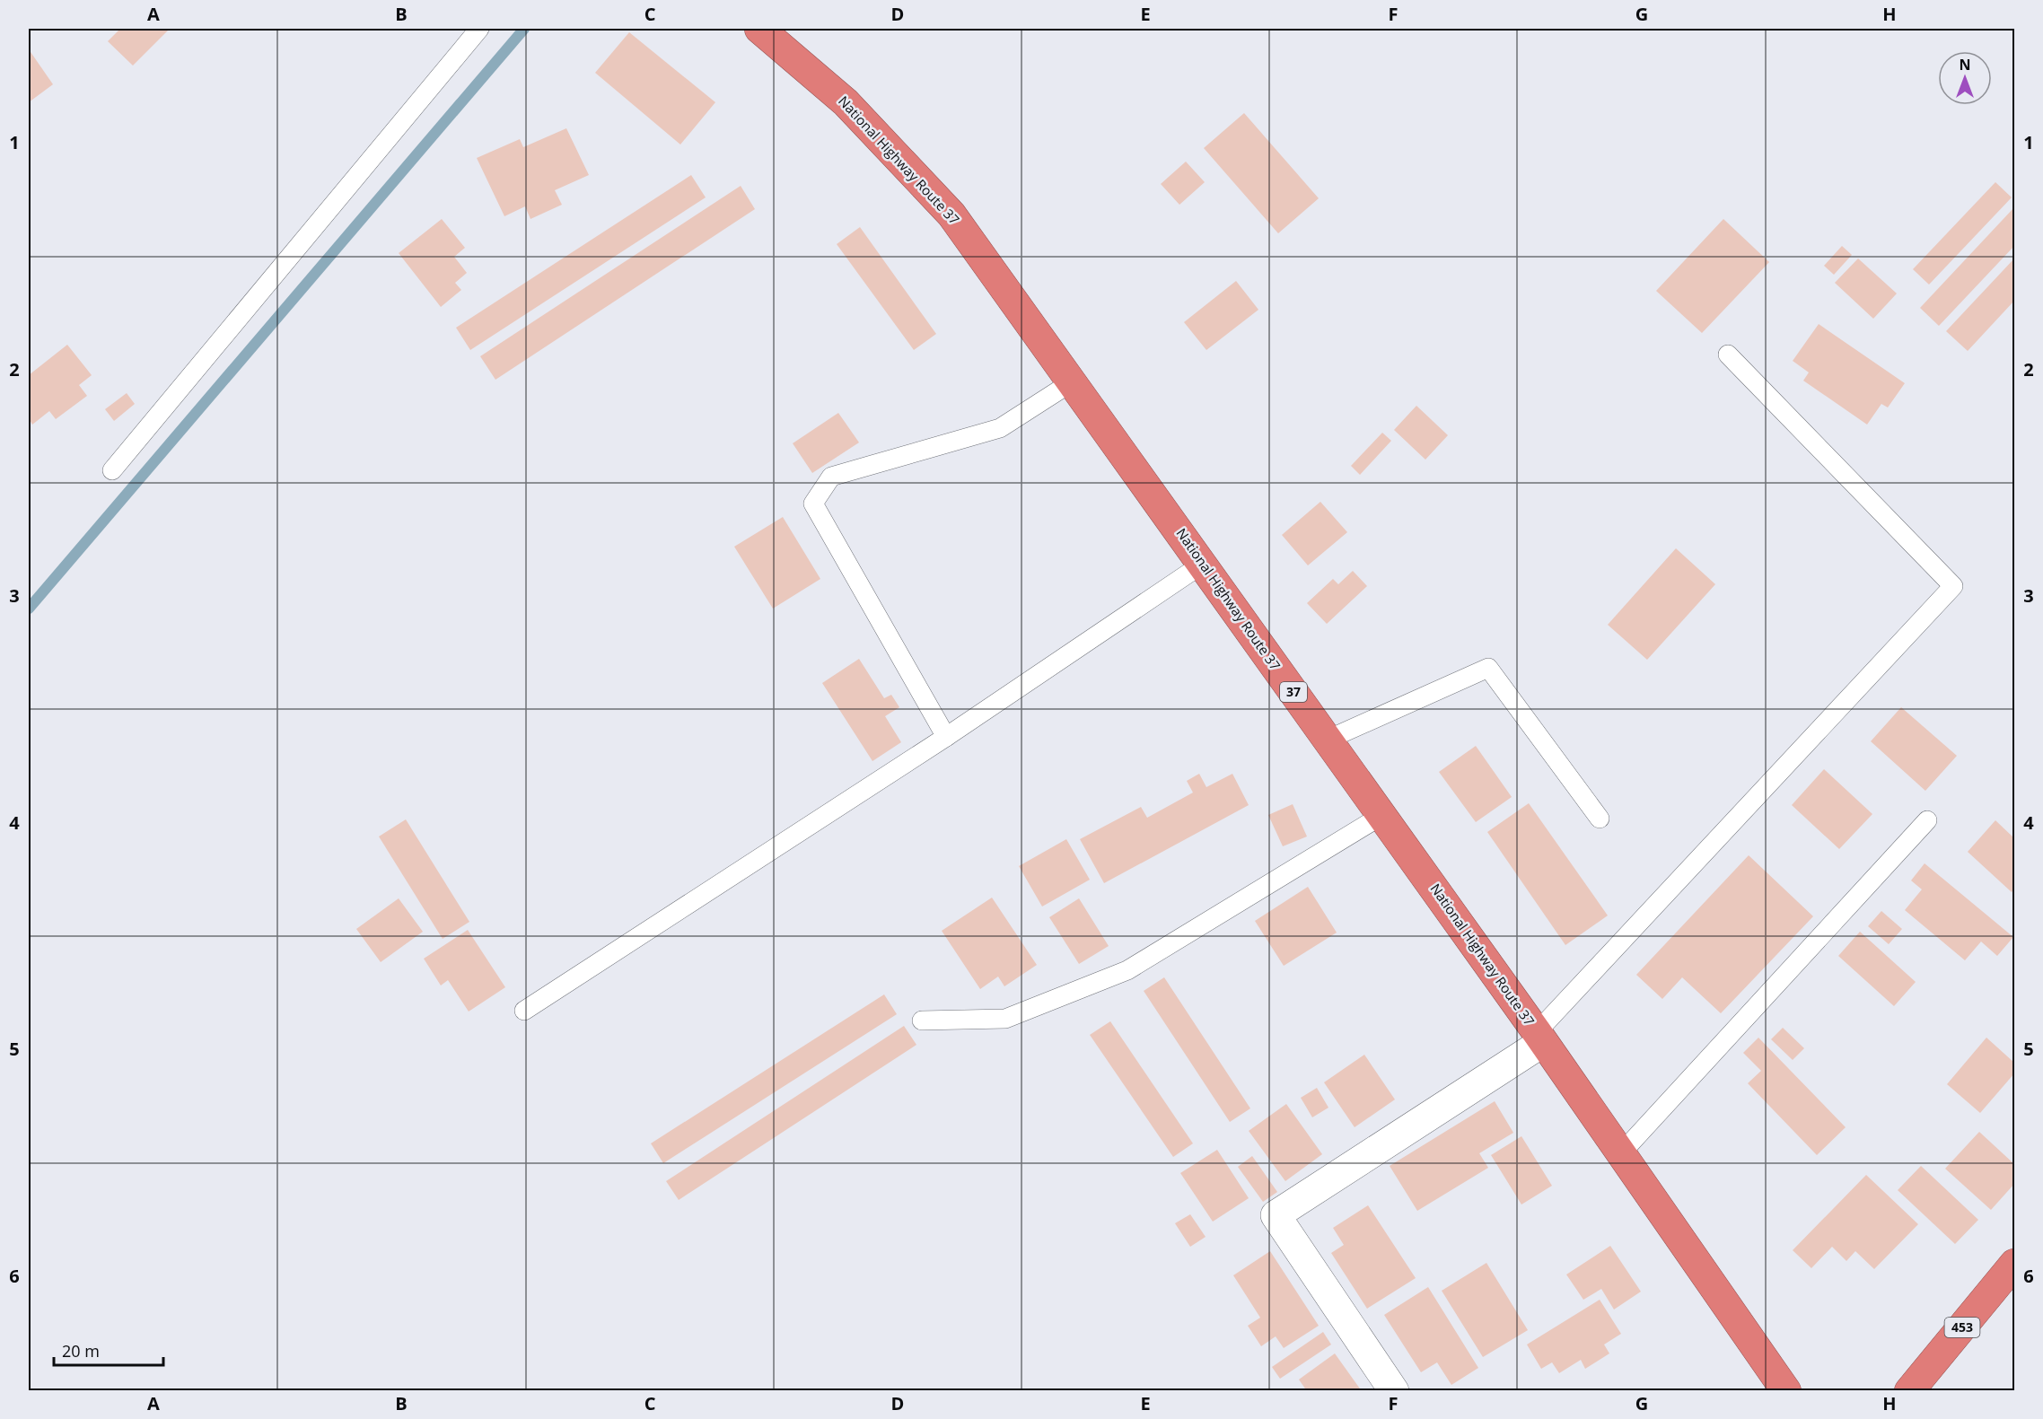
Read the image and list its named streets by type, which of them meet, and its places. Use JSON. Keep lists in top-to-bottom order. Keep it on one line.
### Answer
{"streets":{"highway":["National Highway Route 37","37","453"]},"scale_bar":"20 m","north":"top","grid":{"columns":["A","B","C","D","E","F","G","H"],"rows":["1","2","3","4","5","6"]}}
